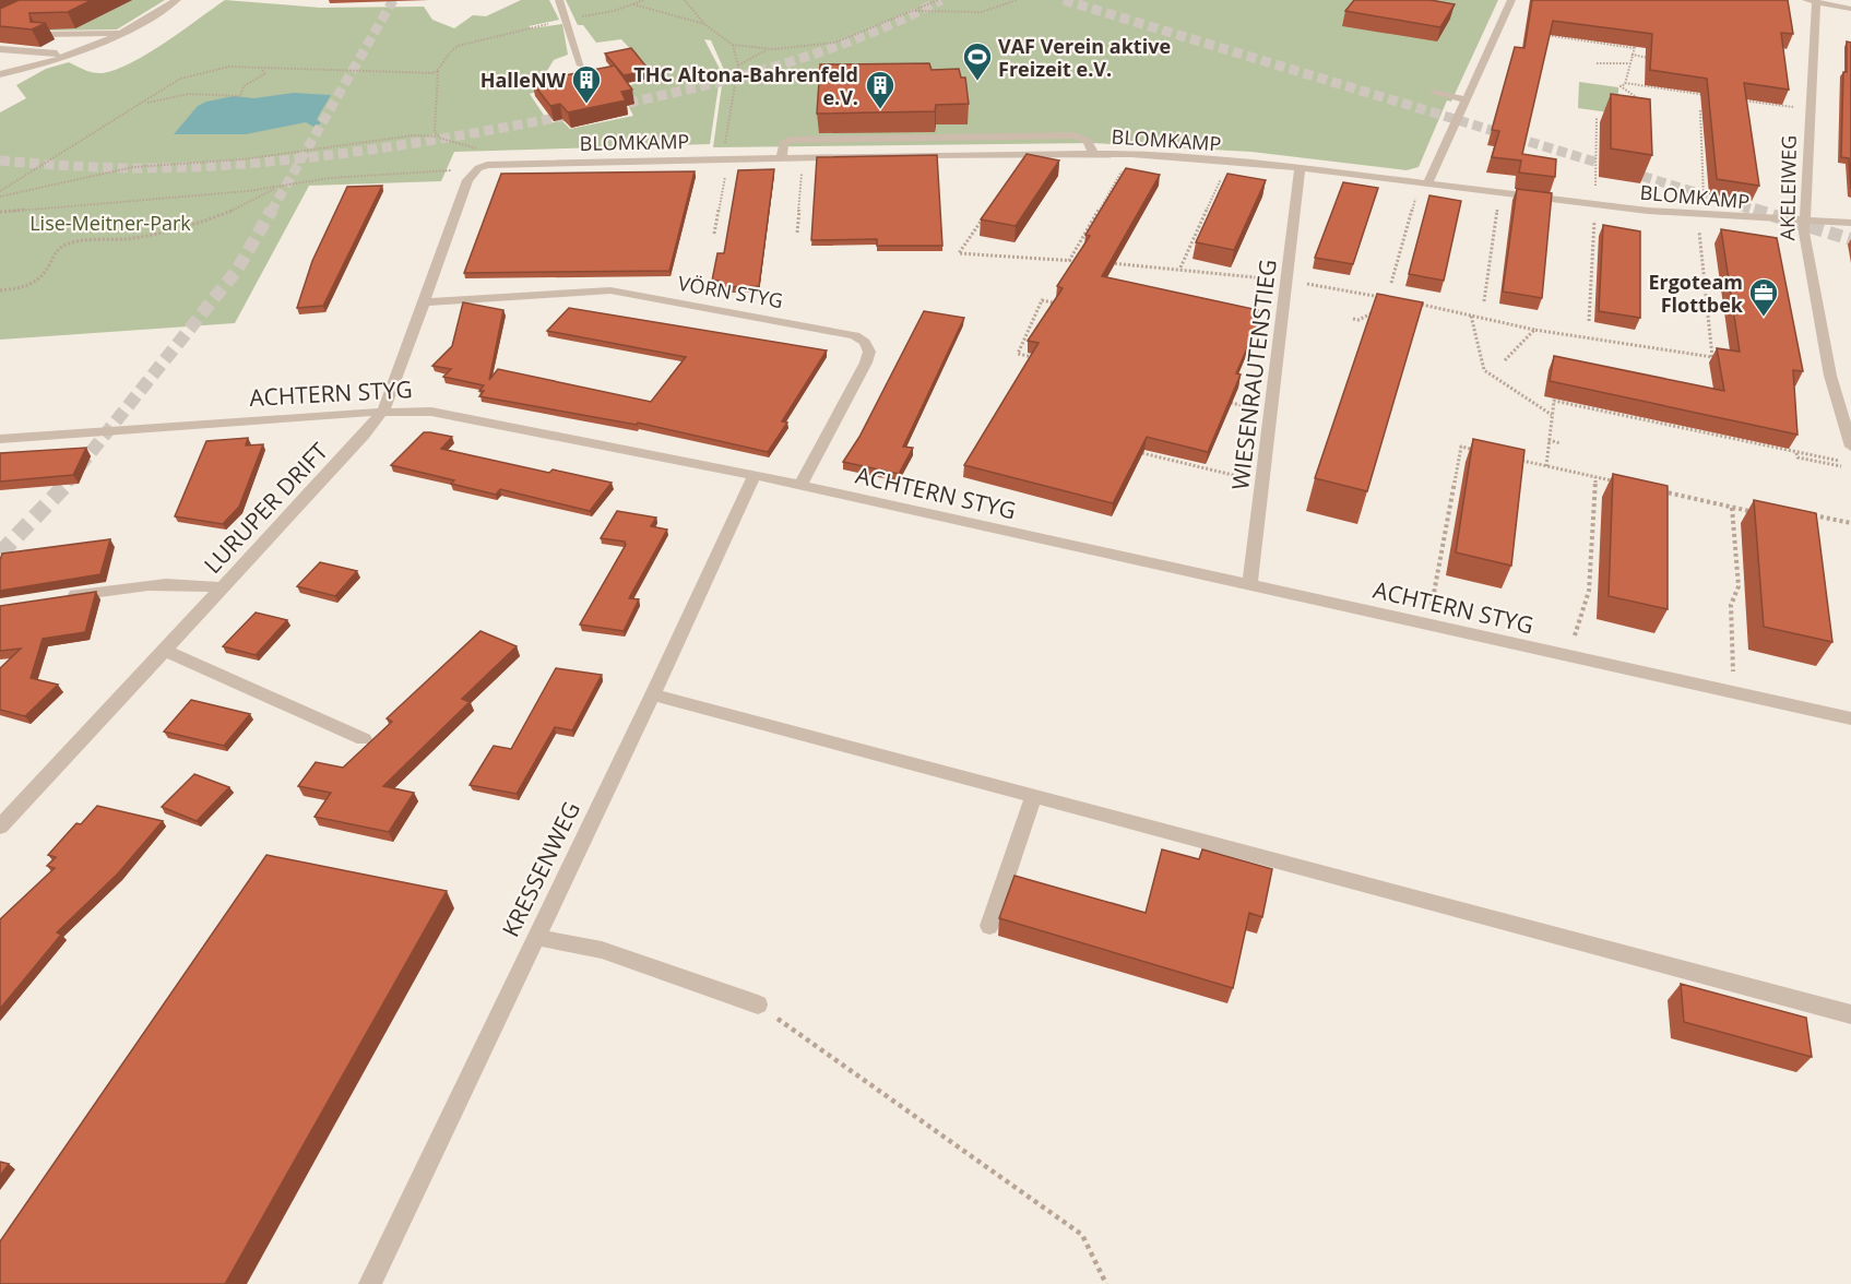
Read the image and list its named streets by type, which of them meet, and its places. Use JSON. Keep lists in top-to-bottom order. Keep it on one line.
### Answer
{"streets":{"street":["BLOMKAMP","AKELEIWEG","VÖRN STYG","WIESENRAUTENSTIEG","ACHTERN STYG","LURUPER DRIFT","KRESSENWEG"]},"crossings":[["BLOMKAMP","AKELEIWEG"],["BLOMKAMP","WIESENRAUTENSTIEG"],["BLOMKAMP","LURUPER DRIFT"],["VÖRN STYG","ACHTERN STYG"],["VÖRN STYG","LURUPER DRIFT"],["WIESENRAUTENSTIEG","ACHTERN STYG"],["ACHTERN STYG","LURUPER DRIFT"],["ACHTERN STYG","KRESSENWEG"]],"parks":["Lise-Meitner-Park"],"places":{"sports":["VAF Verein aktive Freizeit e.V."],"building":["HalleNW","THC Altona-Bahrenfeld e.V."],"office":["Ergoteam Flottbek"]}}
